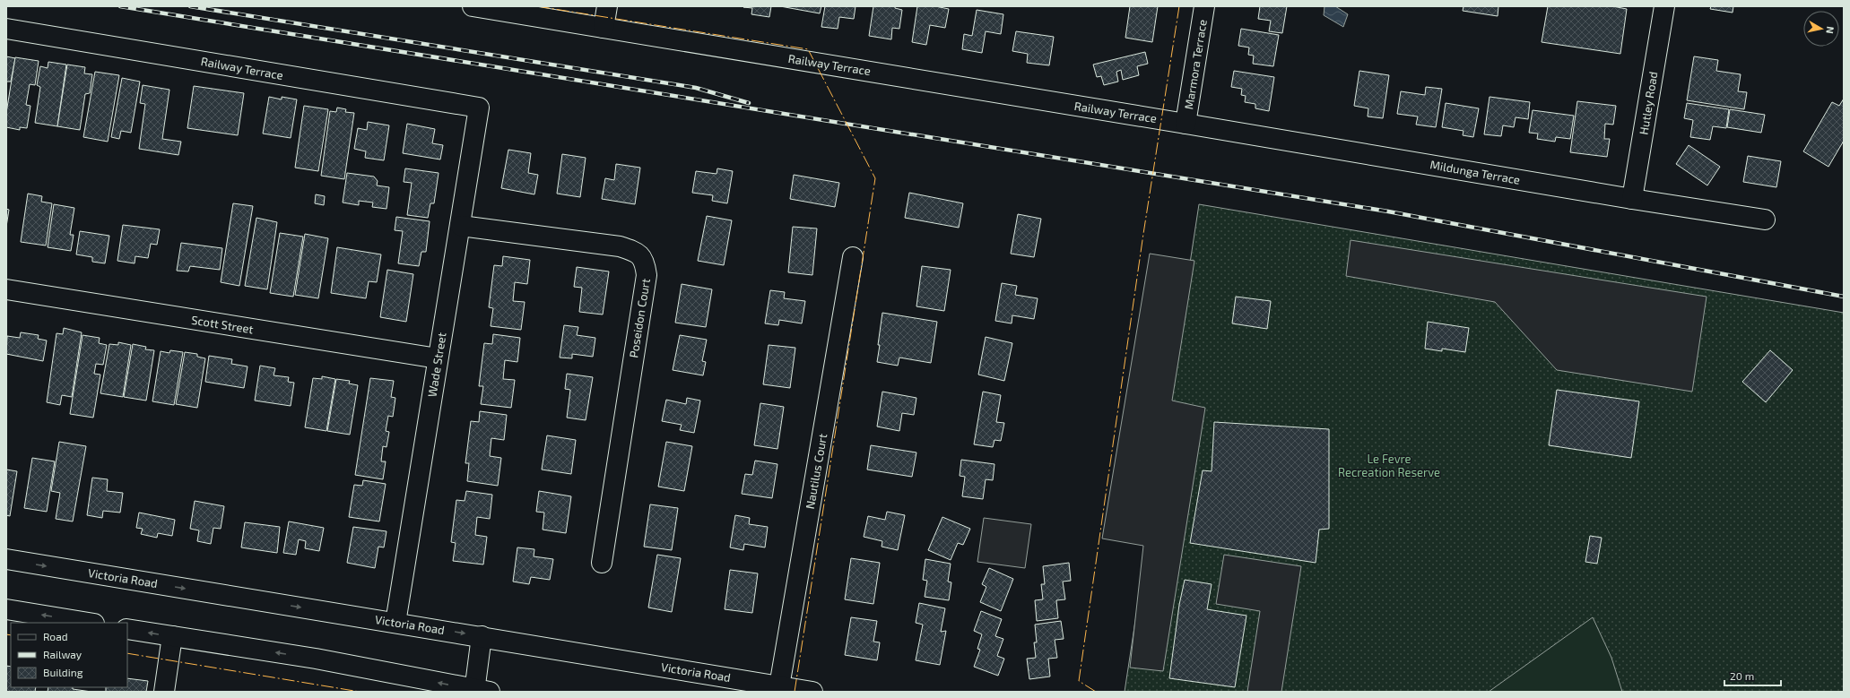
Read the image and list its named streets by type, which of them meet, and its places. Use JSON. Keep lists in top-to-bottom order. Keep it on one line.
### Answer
{"streets":{"main road":["Railway Terrace","Marmora Terrace","Hutley Road","Mildunga Terrace","Poseidon Court","Scott Street","Wade Street","Nautilus Court","Victoria Road"]},"crossings":[["Railway Terrace","Marmora Terrace"],["Railway Terrace","Mildunga Terrace"],["Railway Terrace","Wade Street"],["Marmora Terrace","Mildunga Terrace"],["Hutley Road","Mildunga Terrace"],["Poseidon Court","Wade Street"],["Scott Street","Wade Street"],["Wade Street","Victoria Road"],["Nautilus Court","Victoria Road"]],"parks":["Le Fevre Recreation Reserve"],"legend":["Road","Railway","Building"],"scale_bar":"20 m","north":"right"}
